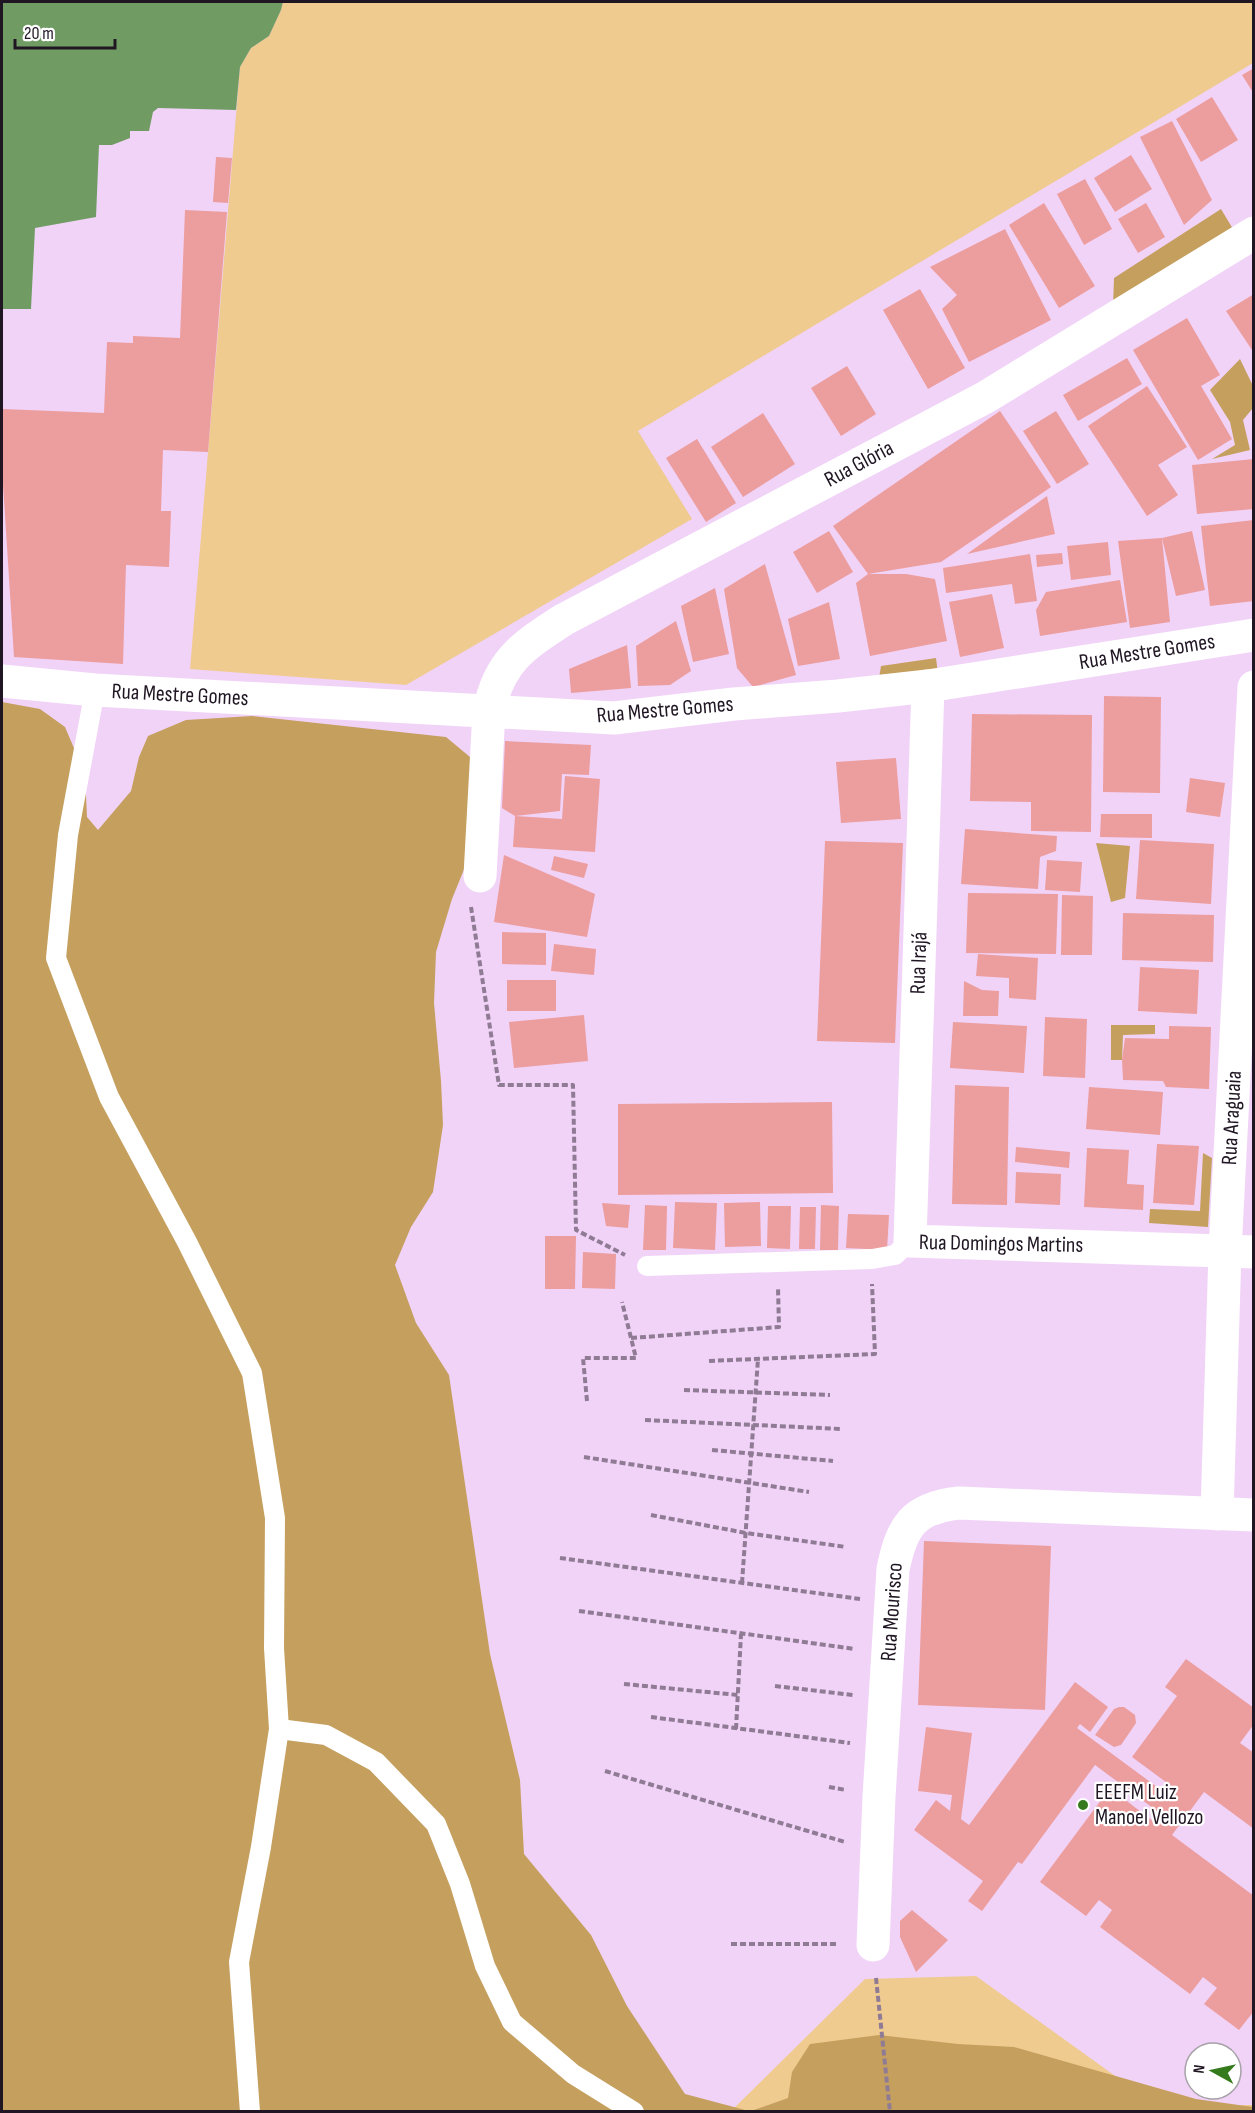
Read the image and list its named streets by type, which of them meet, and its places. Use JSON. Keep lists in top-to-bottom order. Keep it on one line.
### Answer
{"streets":{"street":["Rua Glória","Rua Mestre Gomes","Rua Irajá","Rua Araguaia","Rua Domingos Martins","Rua Mourisco"]},"crossings":[["Rua Glória","Rua Mestre Gomes"],["Rua Mestre Gomes","Rua Irajá"],["Rua Irajá","Rua Domingos Martins"],["Rua Araguaia","Rua Domingos Martins"],["Rua Araguaia","Rua Mourisco"]],"places":["EEEFM Luiz Manoel Vellozo"],"scale_bar":"20 m","north":"left"}
